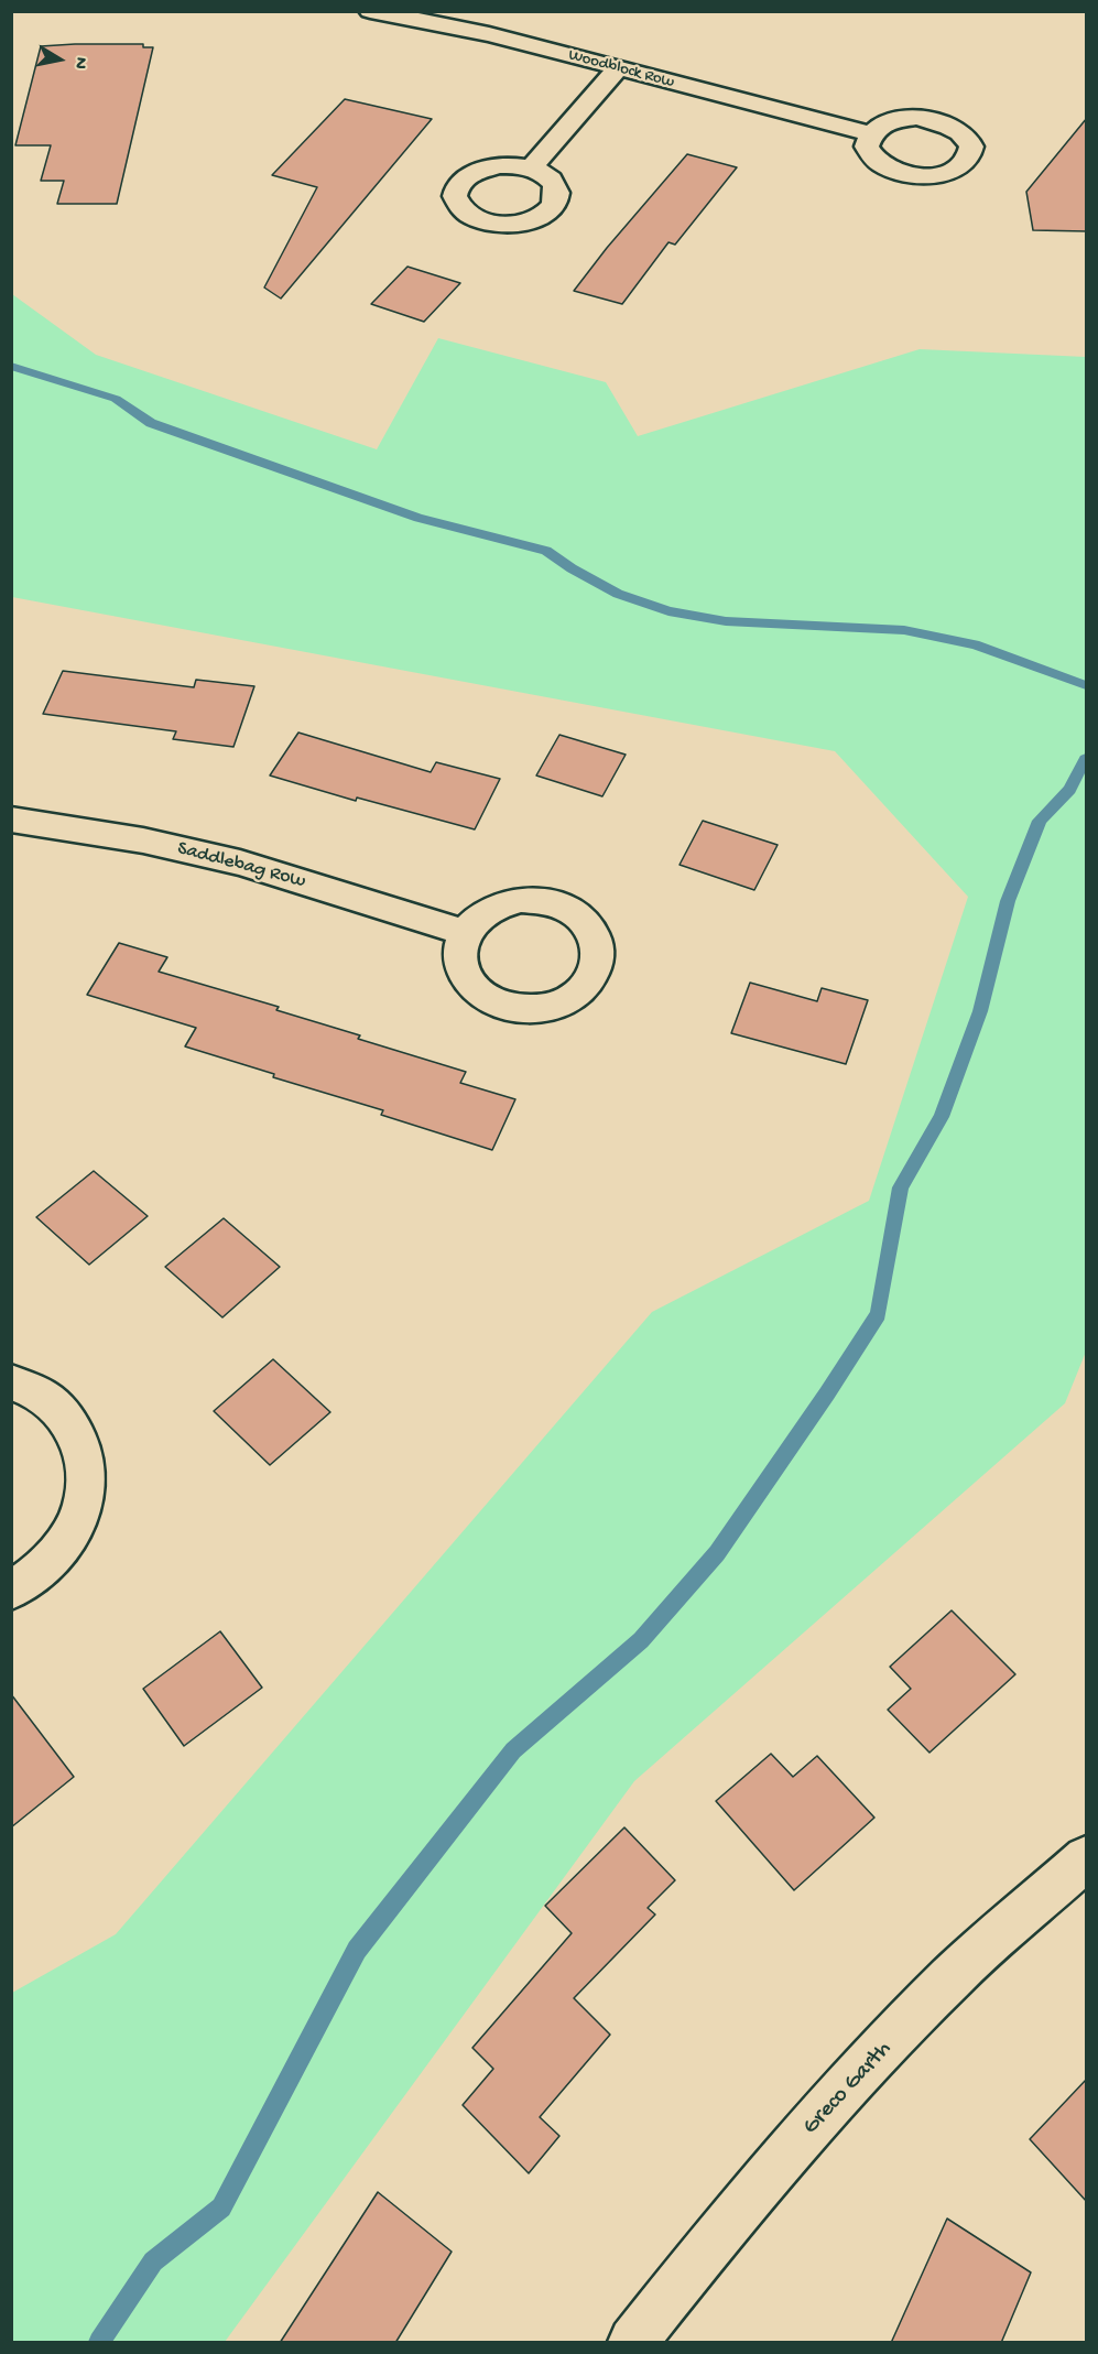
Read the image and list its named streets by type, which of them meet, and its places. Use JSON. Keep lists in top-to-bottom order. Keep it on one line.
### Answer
{"streets":{"street":["Woodblock Row","Saddlebag Row","Greco Garth"]},"north":"right"}
